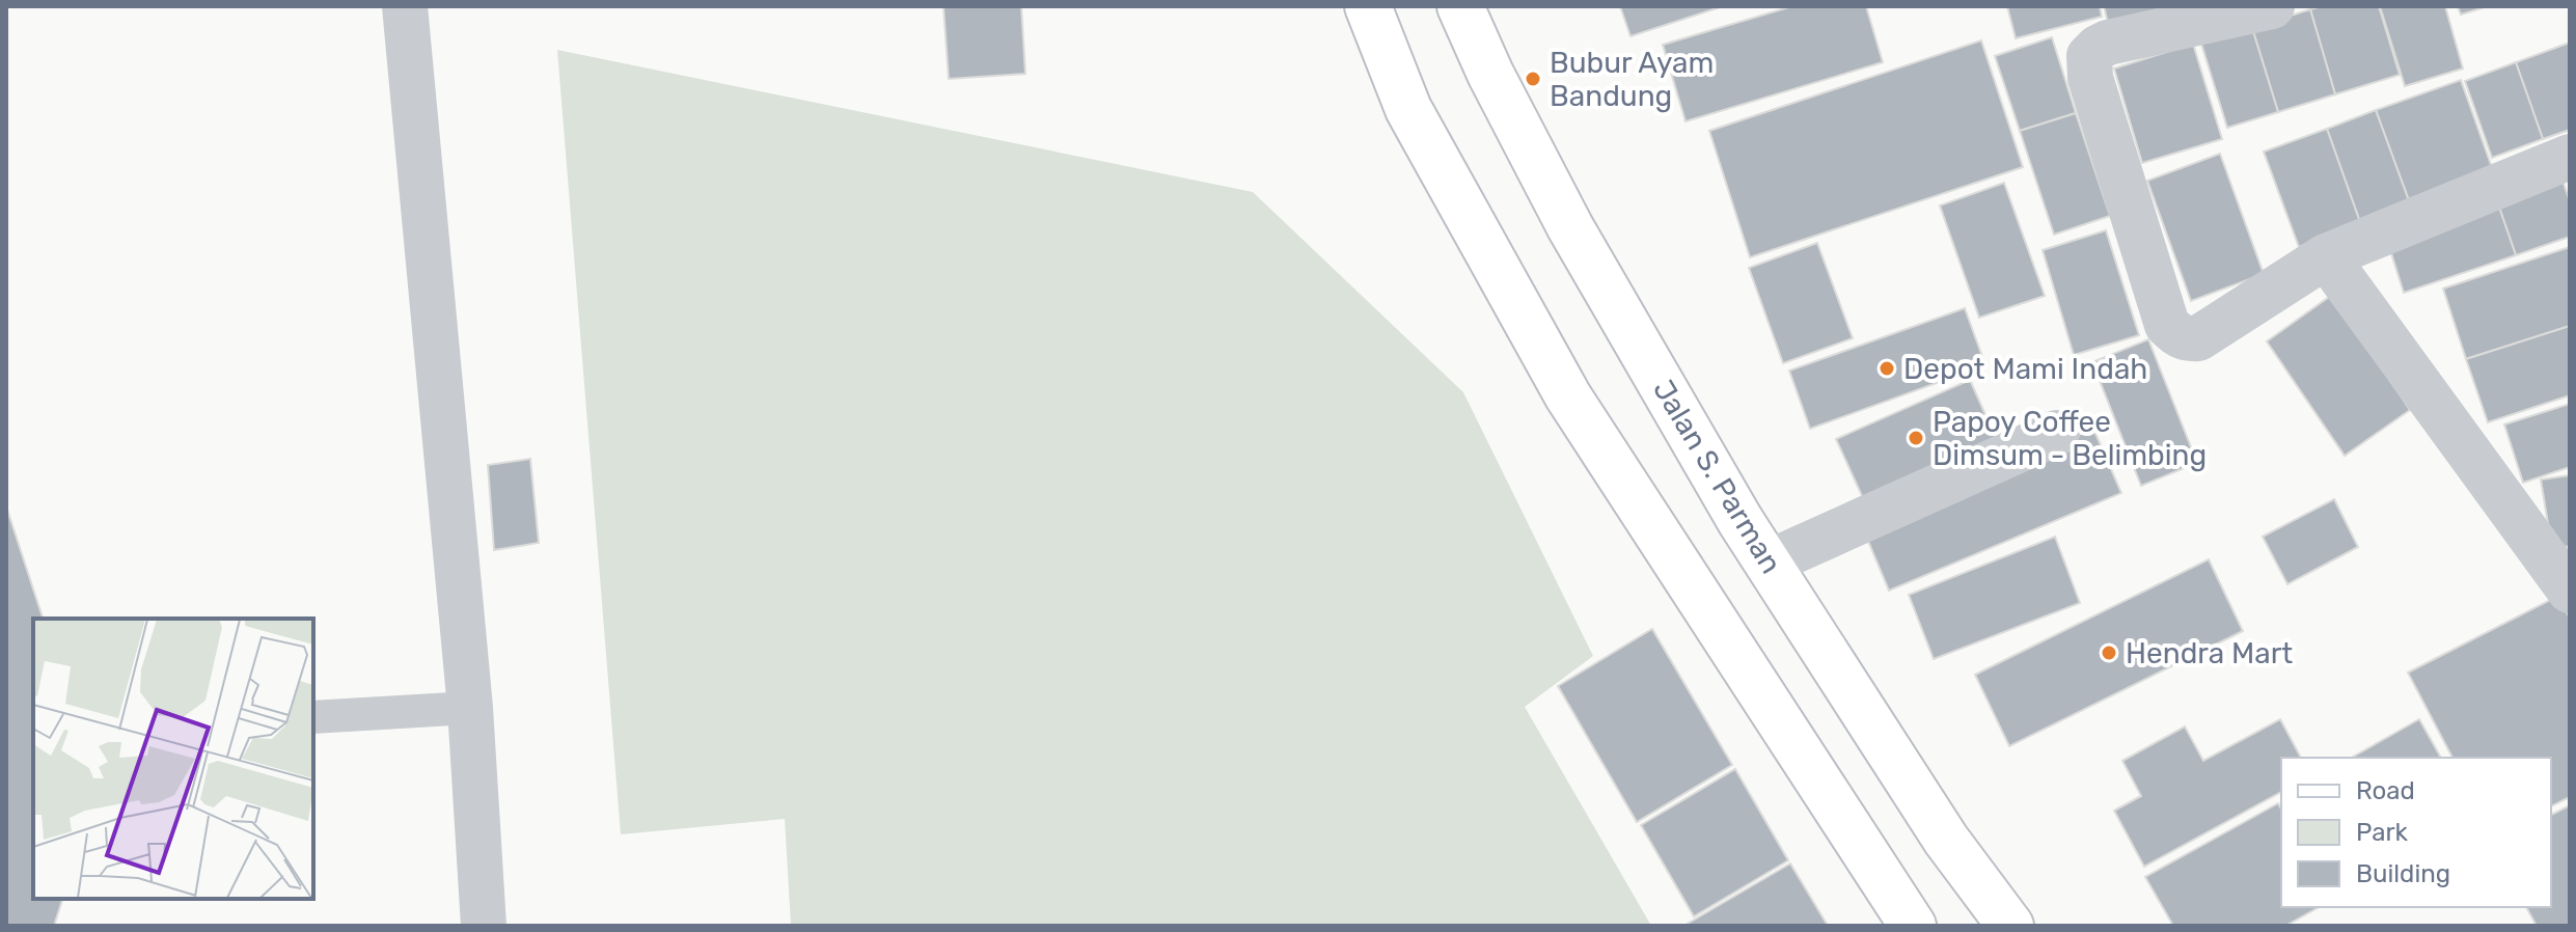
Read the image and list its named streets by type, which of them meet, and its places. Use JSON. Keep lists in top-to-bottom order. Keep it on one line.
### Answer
{"streets":{"main road":["Jalan S. Parman"]},"places":["Bubur Ayam Bandung","Depot Mami Indah","Papoy Coffee Dimsum - Belimbing","Hendra Mart"],"legend":["Road","Park","Building"]}
